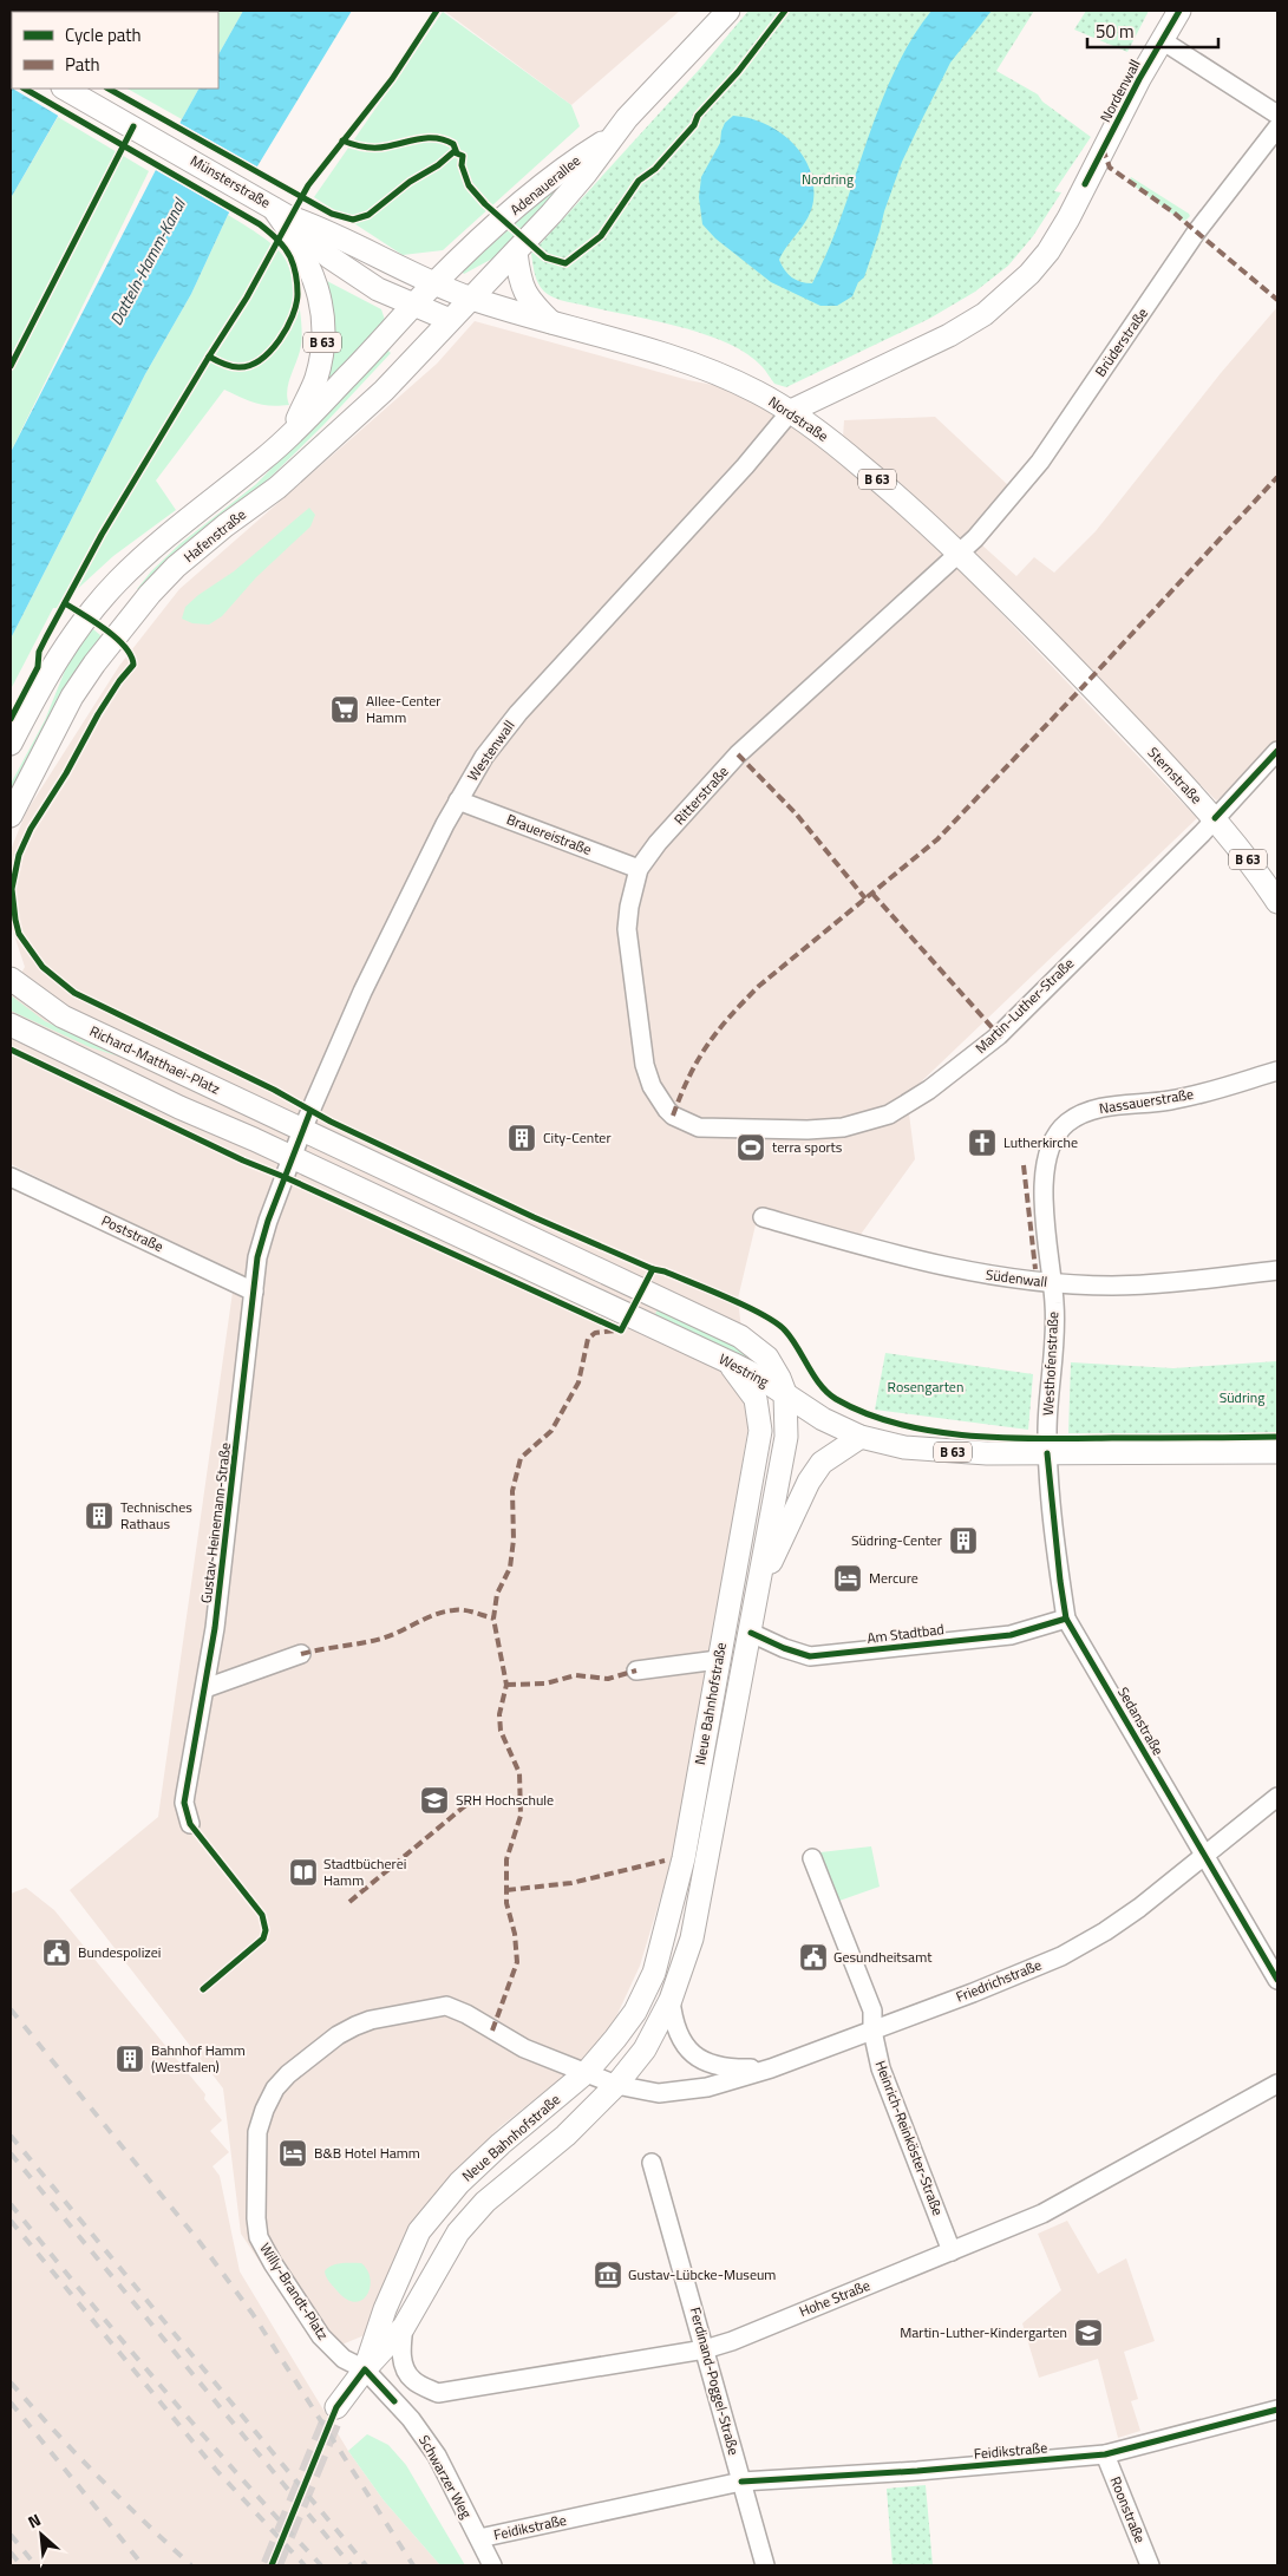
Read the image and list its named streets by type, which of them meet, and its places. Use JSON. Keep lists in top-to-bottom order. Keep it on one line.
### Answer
{"streets":{"main road":["Nordenwall","Münsterstraße","Adenauerallee","B 63","Nordstraße","Hafenstraße","Sternstraße","Richard-Matthaei-Platz","Westring","Neue Bahnhofstraße"],"street":["Brüderstraße","Westenwall","Ritterstraße","Brauereistraße","Martin-Luther-Straße","Nassauerstraße","Poststraße","Südenwall","Westhofenstraße","Gustav-Heinemann-Straße","Am Stadtbad","Sedanstraße","Friedrichstraße","Heinrich-Reinköster-Straße","Willy-Brandt-Platz","Hohe Straße","Ferdinand-Poggel-Straße","Feidikstraße","Schwarzer Weg","Roonstraße"]},"crossings":[["Nordenwall","Nordstraße"],["Nordenwall","Westenwall"],["Münsterstraße","Adenauerallee"],["Münsterstraße","B 63"],["Münsterstraße","Nordstraße"],["Münsterstraße","Hafenstraße"],["Adenauerallee","Nordstraße"],["Adenauerallee","Hafenstraße"],["B 63","Hafenstraße"],["B 63","Westenwall"],["B 63","Westhofenstraße"],["B 63","Westring"],["B 63","Gustav-Heinemann-Straße"],["B 63","Neue Bahnhofstraße"],["B 63","Sedanstraße"],["Brüderstraße","Nordstraße"],["Brüderstraße","Ritterstraße"],["Nordstraße","Hafenstraße"],["Nordstraße","Westenwall"],["Nordstraße","Sternstraße"],["Nordstraße","Ritterstraße"],["Westenwall","Brauereistraße"],["Westenwall","Richard-Matthaei-Platz"],["Westenwall","Westring"],["Westenwall","Gustav-Heinemann-Straße"],["Sternstraße","Martin-Luther-Straße"],["Ritterstraße","Brauereistraße"],["Ritterstraße","Martin-Luther-Straße"],["Richard-Matthaei-Platz","Westring"],["Nassauerstraße","Westhofenstraße"],["Poststraße","Gustav-Heinemann-Straße"],["Südenwall","Westhofenstraße"],["Westhofenstraße","Sedanstraße"],["Westring","Gustav-Heinemann-Straße"],["Westring","Neue Bahnhofstraße"],["Am Stadtbad","Neue Bahnhofstraße"],["Am Stadtbad","Sedanstraße"],["Neue Bahnhofstraße","Friedrichstraße"],["Neue Bahnhofstraße","Willy-Brandt-Platz"],["Neue Bahnhofstraße","Hohe Straße"],["Neue Bahnhofstraße","Schwarzer Weg"],["Sedanstraße","Friedrichstraße"],["Friedrichstraße","Heinrich-Reinköster-Straße"],["Friedrichstraße","Willy-Brandt-Platz"],["Heinrich-Reinköster-Straße","Hohe Straße"],["Willy-Brandt-Platz","Schwarzer Weg"],["Hohe Straße","Ferdinand-Poggel-Straße"],["Ferdinand-Poggel-Straße","Feidikstraße"],["Feidikstraße","Schwarzer Weg"],["Feidikstraße","Roonstraße"]],"water":["Datteln-Hamm-Kanal"],"parks":["Nordring","Rosengarten","Südring"],"places":{"supermarket":["Allee-Center Hamm"],"building":["City-Center","Technisches Rathaus","Südring-Center","Bahnhof Hamm (Westfalen)"],"church":["Lutherkirche"],"sports":["terra sports"],"hotel":["Mercure","B&B Hotel Hamm"],"school or university":["SRH Hochschule","Martin-Luther-Kindergarten"],"library":["Stadtbücherei Hamm"],"public building":["Bundespolizei","Gesundheitsamt"],"museum":["Gustav-Lübcke-Museum"]},"legend":["Cycle path","Path"],"scale_bar":"50 m","north":"top left"}
